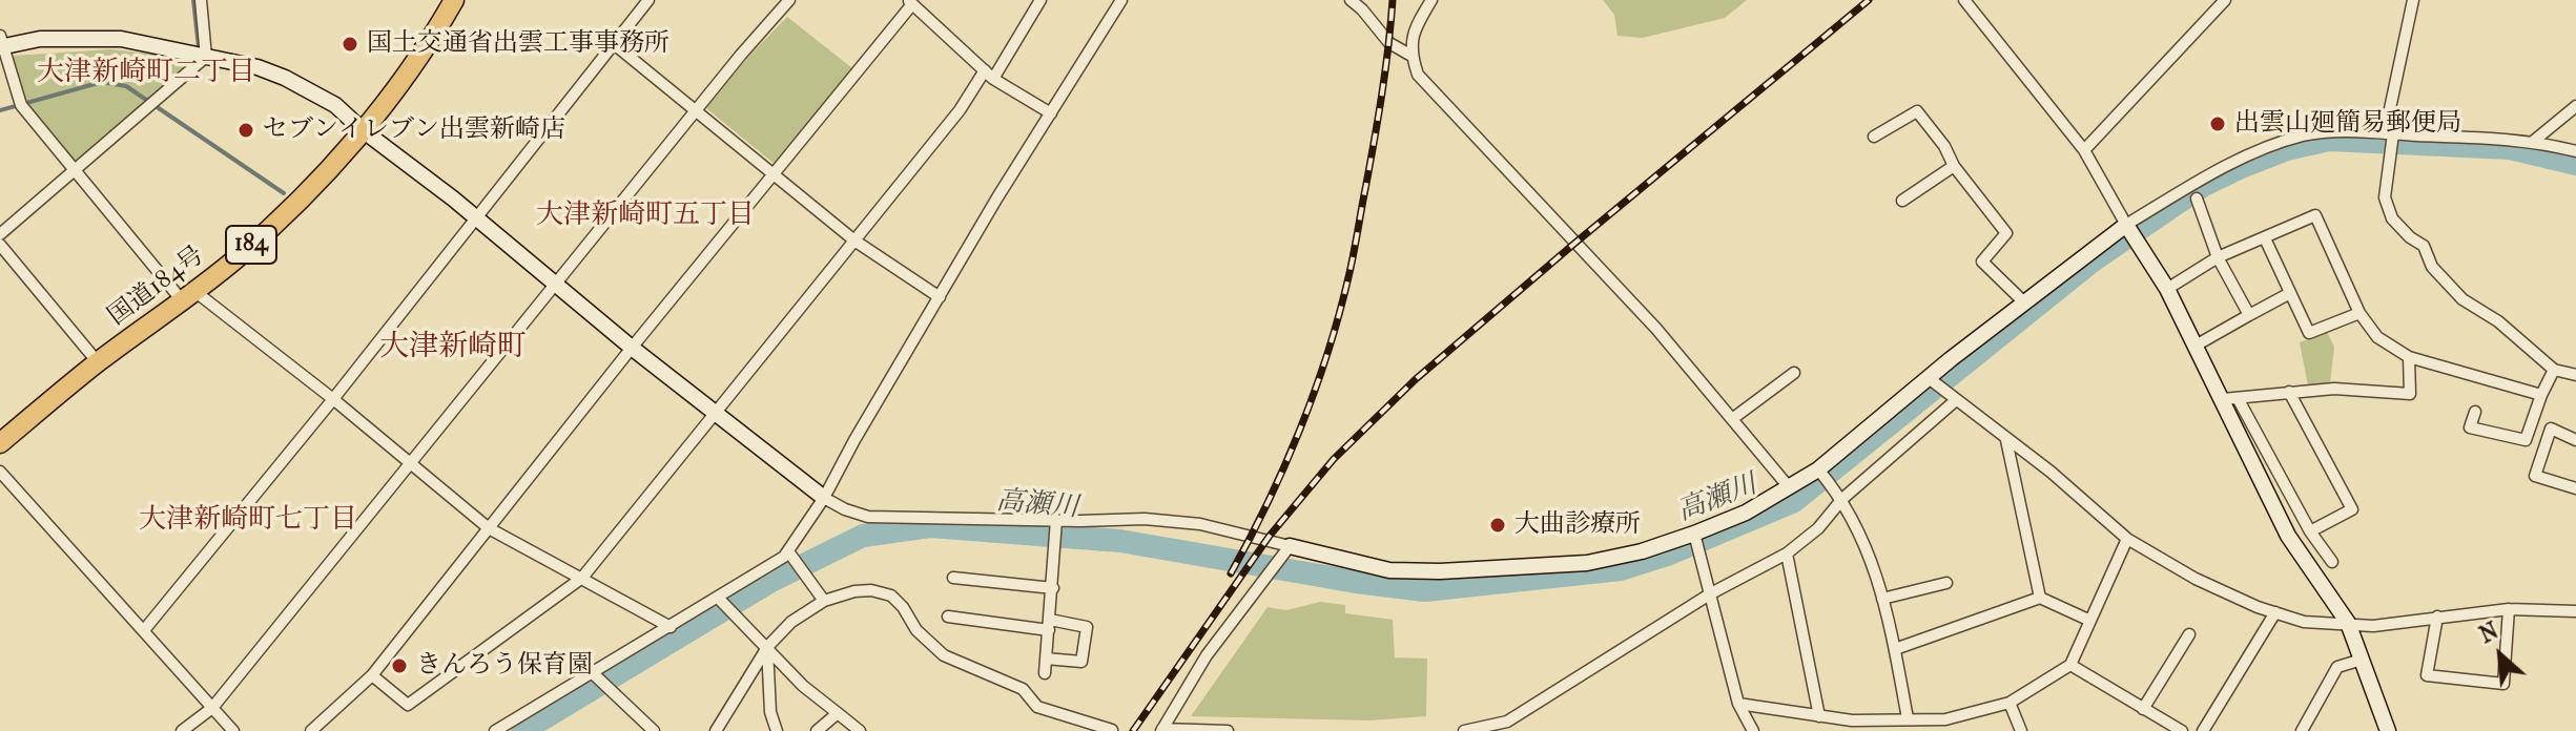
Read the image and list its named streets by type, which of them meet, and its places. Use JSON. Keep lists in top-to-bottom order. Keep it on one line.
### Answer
{"streets":{"highway":["184","国道184号"]},"districts":["大津新崎町二丁目","大津新崎町五丁目","大津新崎町","大津新崎町七丁目"],"water":["高瀬川"],"places":["国土交通省出雲工事事務所","出雲山廻簡易郵便局","セブンイレブン出雲新崎店","大曲診療所","きんろう保育園"],"north":"top left"}
